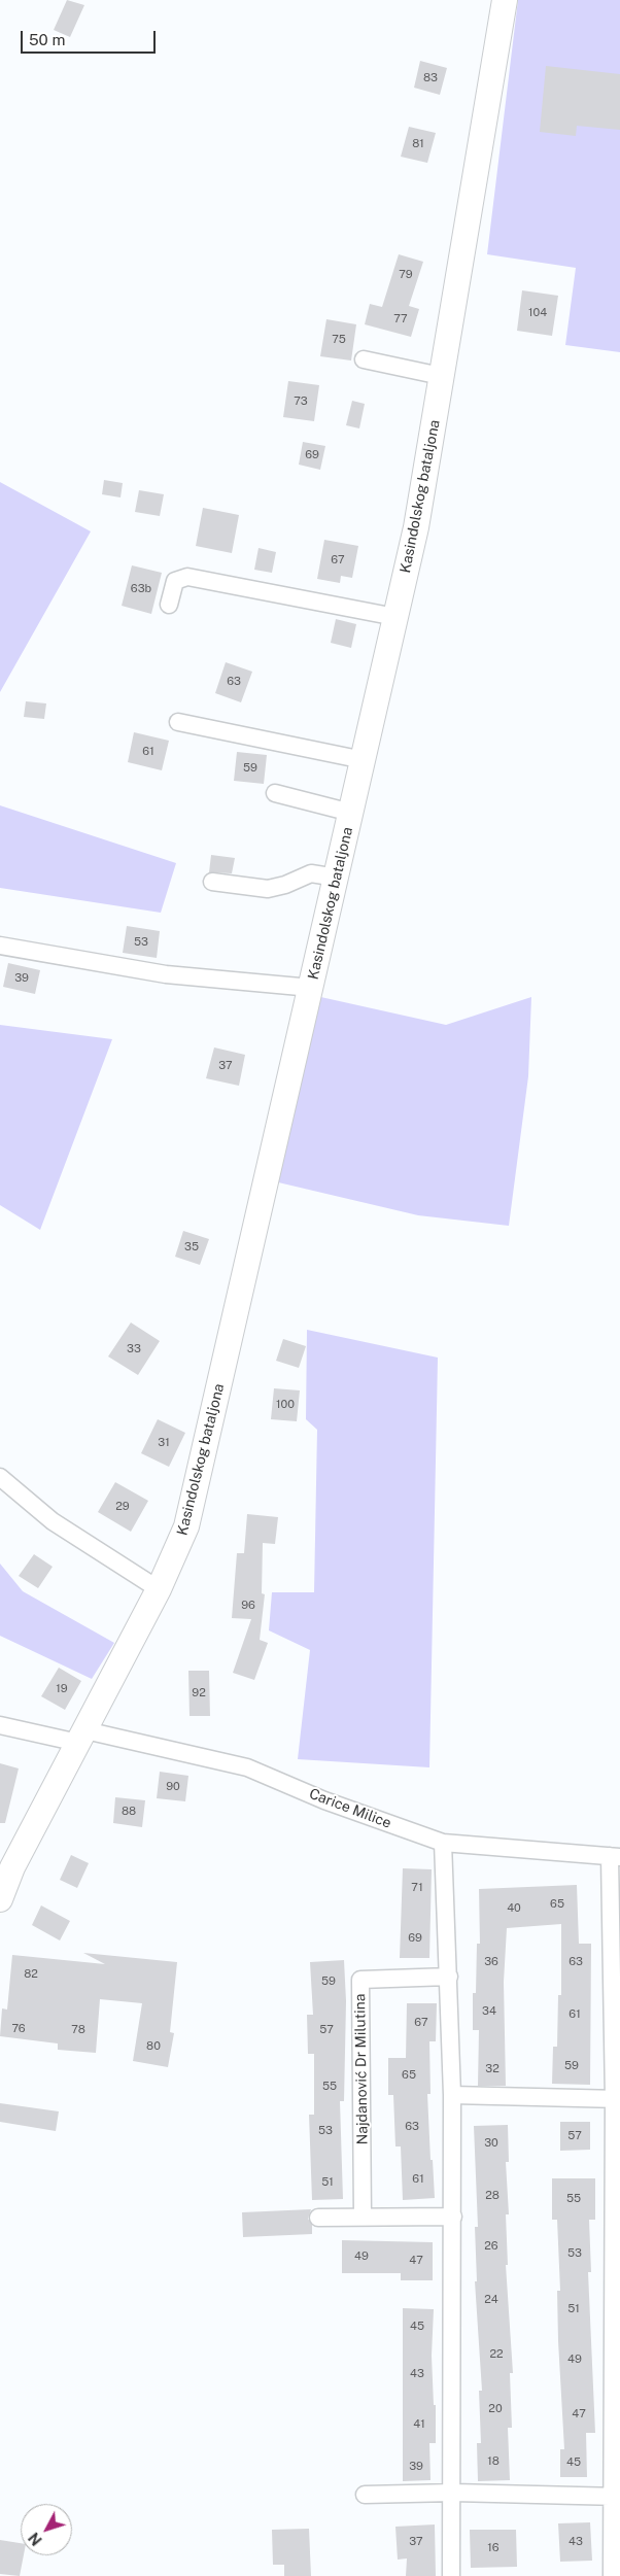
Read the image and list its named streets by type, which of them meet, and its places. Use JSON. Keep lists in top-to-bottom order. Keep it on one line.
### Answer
{"streets":{"street":["Kasindolskog bataljona","Carice Milice","Najdanović Dr Milutina"]},"crossings":[["Kasindolskog bataljona","Carice Milice"]],"house_numbers":["83","81","79","104","77","75","73","69","67","63b","63","61","59","53","39","37","35","33","100","31","29","96","19","92","90","88","71","65","40","69","36","63","82","59","34","61","67","76","78","57","80","59","32","65","55","63","53","57","30","61","51","28","55","26","53","49","47","24","51","45","22","49","43","20","47","41","18","45","39","37","43","16"],"scale_bar":"50 m","north":"bottom left"}
